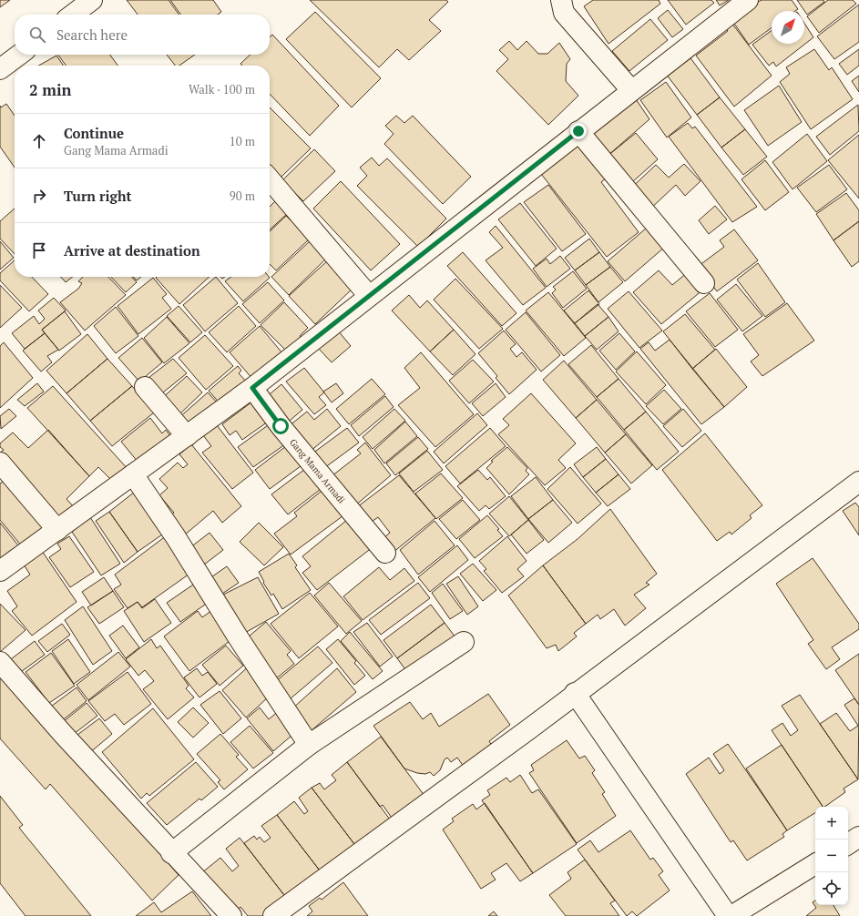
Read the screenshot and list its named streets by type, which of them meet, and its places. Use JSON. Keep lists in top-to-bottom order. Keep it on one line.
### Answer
{"streets":{"street":["Gang Mama Armadi"]},"north":"top right","page":{"search":"Search here","heading":["2 min","Walk · 100 m"],"list":[["Continue","Gang Mama Armadi","10 m"],["Turn right","90 m"],"Arrive at destination"],"map_buttons":["+","−"]}}
